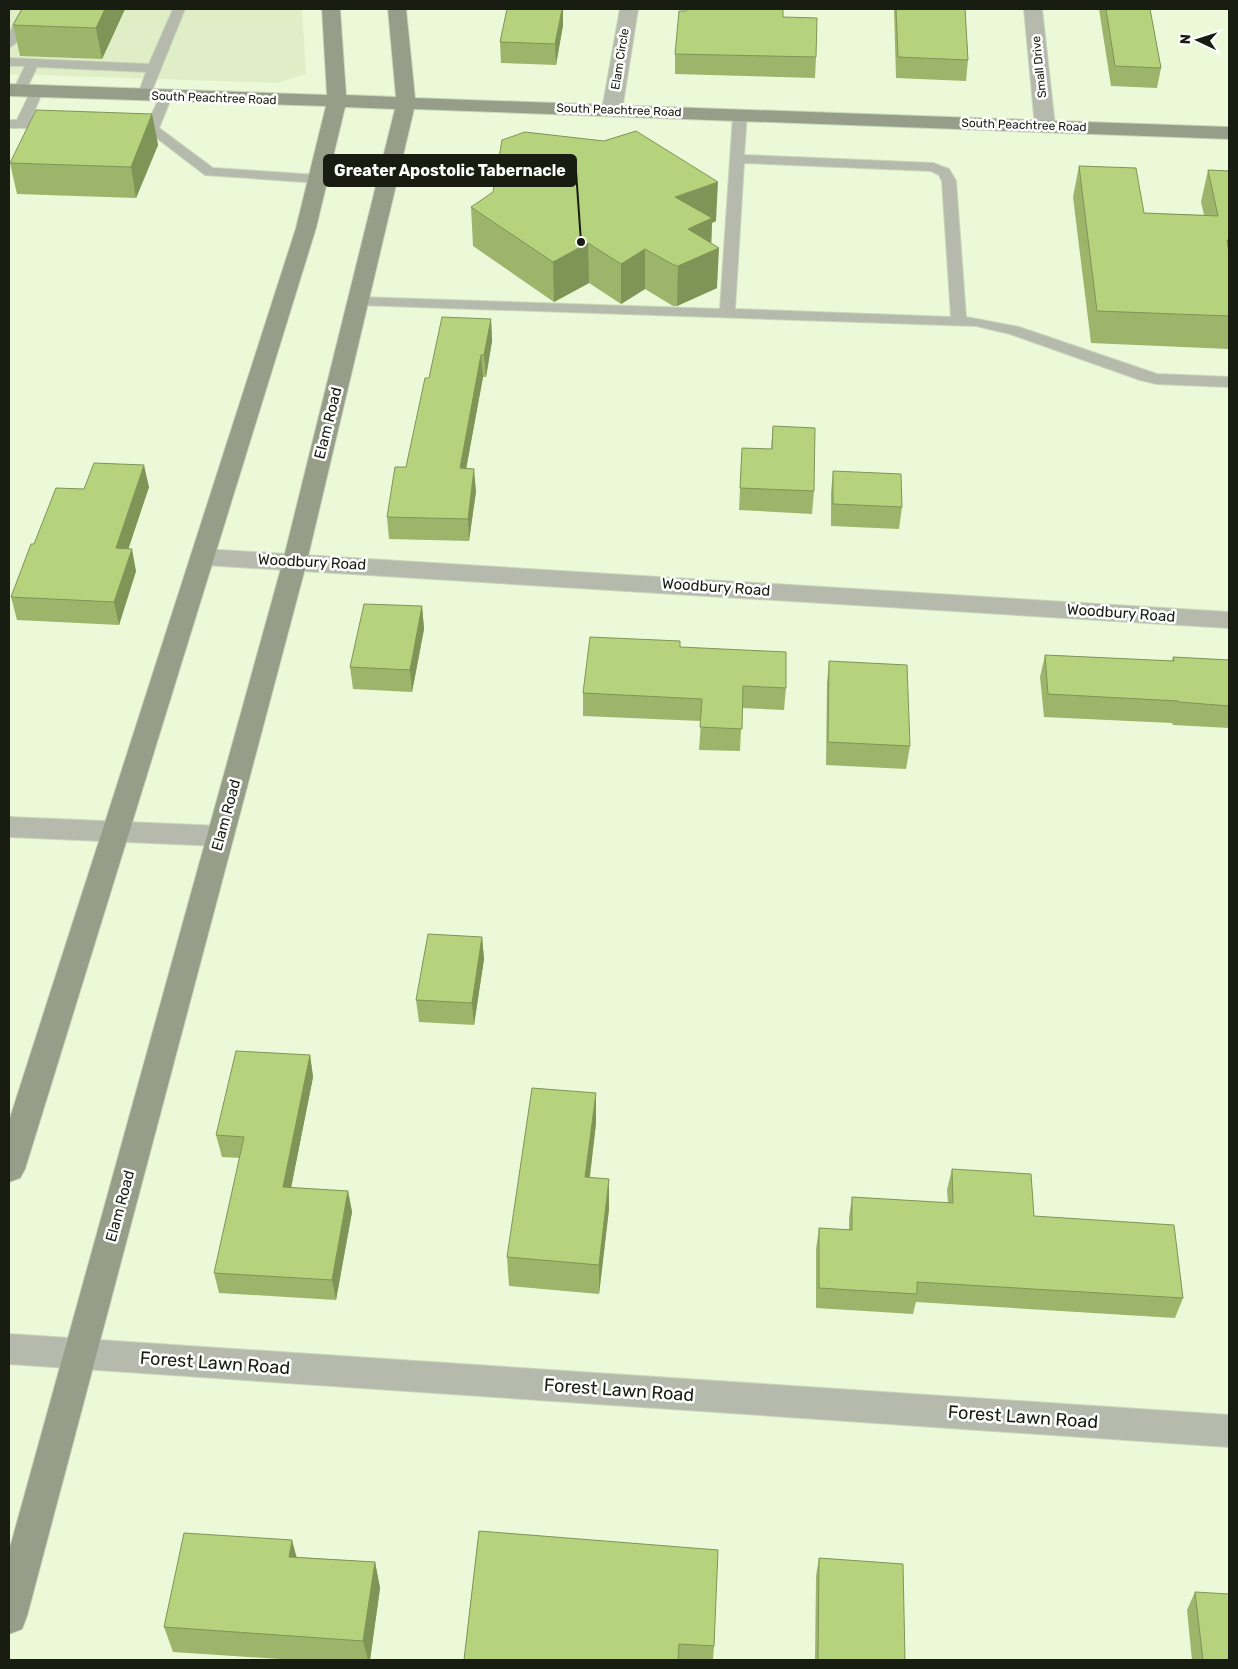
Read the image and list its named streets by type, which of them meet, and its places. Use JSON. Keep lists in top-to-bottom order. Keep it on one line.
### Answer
{"streets":{"main road":["South Peachtree Road","Elam Road"],"street":["Elam Circle","Small Drive","Woodbury Road","Forest Lawn Road"]},"crossings":[["Elam Circle","South Peachtree Road"],["Small Drive","South Peachtree Road"],["South Peachtree Road","Elam Road"],["Elam Road","Woodbury Road"],["Elam Road","Forest Lawn Road"]],"places":["Greater Apostolic Tabernacle"],"north":"left"}
